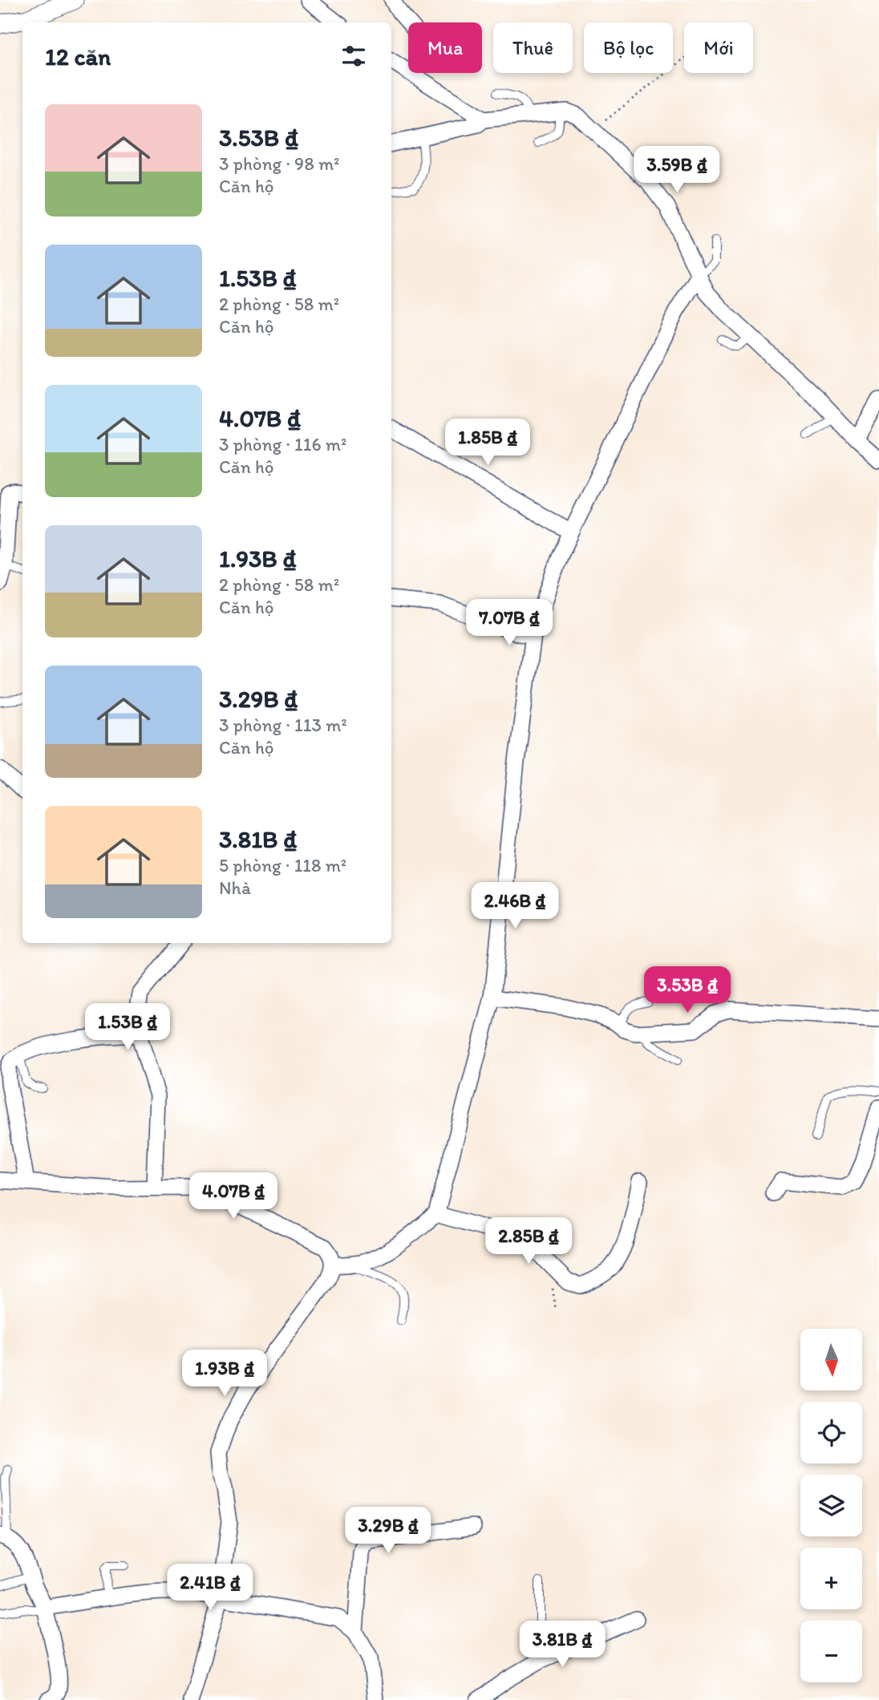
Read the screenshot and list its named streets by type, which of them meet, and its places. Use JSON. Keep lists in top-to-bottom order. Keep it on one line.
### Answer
{"north":"bottom","page":{"chip":["Mua","Thuê","Bộ lọc","Mới"],"heading":"12 căn","list":[{"name":"3.53B ₫","note":"3 phòng · 98 m² · Căn hộ"},{"name":"1.53B ₫","note":"2 phòng · 58 m² · Căn hộ"},{"name":"4.07B ₫","note":"3 phòng · 116 m² · Căn hộ"},{"name":"1.93B ₫","note":"2 phòng · 58 m² · Căn hộ"},{"name":"3.29B ₫","note":"3 phòng · 113 m² · Căn hộ"},{"name":"3.81B ₫","note":"5 phòng · 118 m² · Nhà"}],"price":["3.59B ₫","1.85B ₫","7.07B ₫","2.46B ₫","3.53B ₫","1.53B ₫","4.07B ₫","2.85B ₫","1.93B ₫","3.29B ₫","2.41B ₫","3.81B ₫"],"map_buttons":["+","−"]}}
